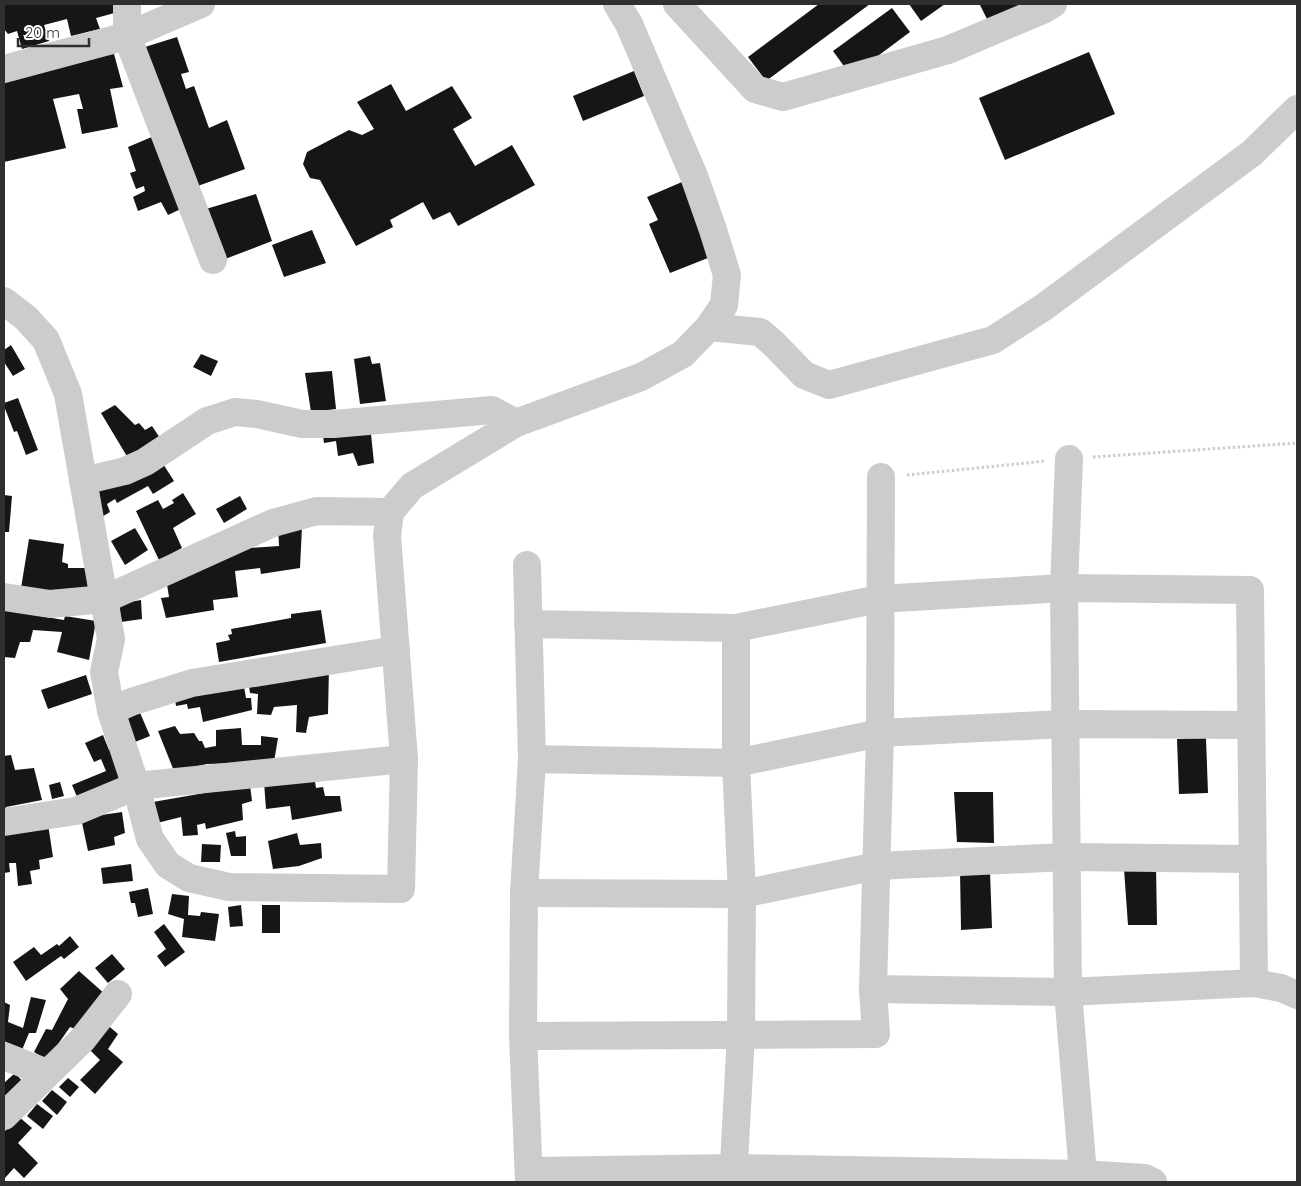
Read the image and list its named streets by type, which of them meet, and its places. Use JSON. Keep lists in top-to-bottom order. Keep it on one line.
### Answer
{"scale_bar":"20 m"}
